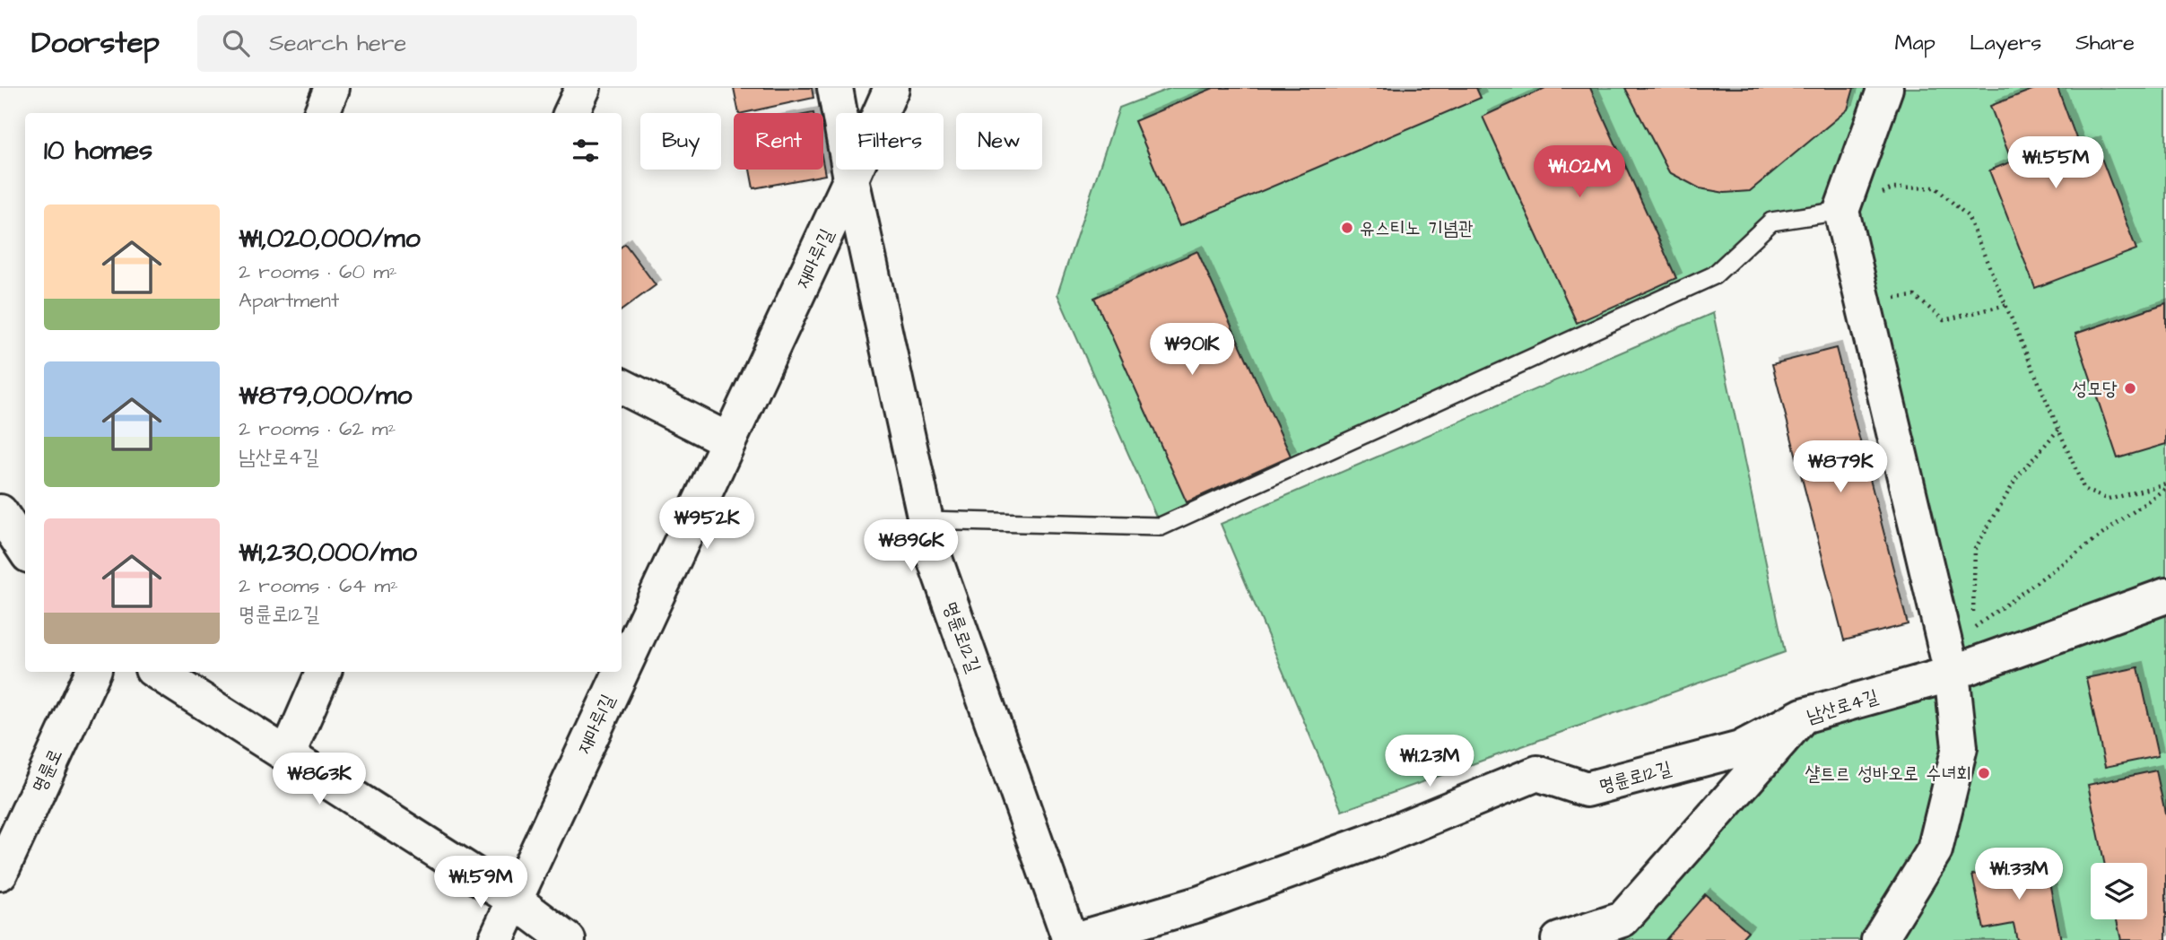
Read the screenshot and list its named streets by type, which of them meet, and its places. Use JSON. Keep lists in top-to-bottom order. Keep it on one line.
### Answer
{"streets":{"street":["재마루1길","명륜로12길","남산로4길","명륜로"]},"crossings":[["재마루1길","명륜로12길"],["명륜로12길","남산로4길"]],"places":["유스티노 기념관","성모당","샬트르 성바오로 수녀회"],"page":{"header":"Doorstep","search":"Search here","nav":["Map","Layers","Share"],"chip":["Buy","Rent","Filters","New"],"heading":"10 homes","price":["₩1.55M","₩1.02M","₩901K","₩879K","₩952K","₩896K","₩1.23M","₩863K","₩1.33M","₩1.59M"],"list":[{"name":"₩1,020,000/mo","note":"2 rooms · 60 m² · Apartment"},{"name":"₩879,000/mo","note":"2 rooms · 62 m² · 남산로4길"},{"name":"₩1,230,000/mo","note":"2 rooms · 64 m² · 명륜로12길"}]}}
